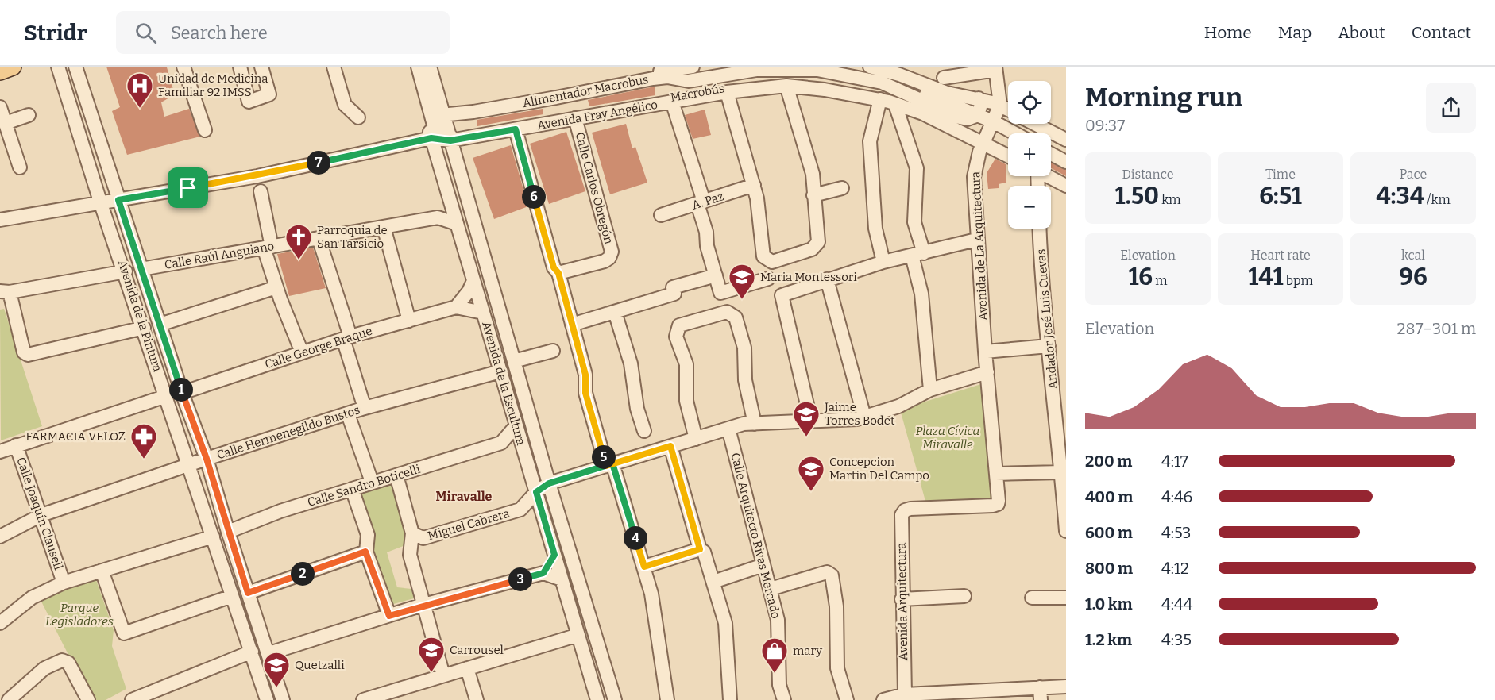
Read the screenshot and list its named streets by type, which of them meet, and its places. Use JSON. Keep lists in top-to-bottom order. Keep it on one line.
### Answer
{"streets":{"street":["Macrobús","Avenida Fray Angélico","Calle Carlos Obregón","A. Paz","Avenida de La Arquitectura","Calle Raúl Anguiano","Avenida de la Pintura","Andador José Luis Cuevas","Calle George Braque","Avenida de la Escultura","Calle Hermenegildo Bustos","Calle Sandro Boticelli","Calle Joaquín Clausell","Miguel Cabrera","Calle Arquitecto Rivas Mercado","Avenida Arquitectura"]},"crossings":[["Macrobús","Avenida Fray Angélico"],["Macrobús","Avenida de La Arquitectura"],["Macrobús","Avenida de la Escultura"],["Avenida Fray Angélico","Calle Carlos Obregón"],["Avenida Fray Angélico","Avenida de La Arquitectura"],["Avenida Fray Angélico","Avenida de la Pintura"],["Avenida Fray Angélico","Avenida de la Escultura"],["Avenida de La Arquitectura","Miguel Cabrera"],["Avenida de La Arquitectura","Avenida Arquitectura"],["Calle Raúl Anguiano","Avenida de la Pintura"],["Calle Raúl Anguiano","Avenida de la Escultura"],["Avenida de la Pintura","Calle George Braque"],["Avenida de la Pintura","Calle Hermenegildo Bustos"],["Avenida de la Pintura","Calle Sandro Boticelli"],["Calle George Braque","Avenida de la Escultura"],["Avenida de la Escultura","Calle Hermenegildo Bustos"],["Avenida de la Escultura","Miguel Cabrera"],["Calle Hermenegildo Bustos","Calle Joaquín Clausell"],["Miguel Cabrera","Calle Arquitecto Rivas Mercado"]],"districts":["Miravalle"],"parks":["Plaza Cívica Miravalle","Parque Legisladores"],"places":{"hospital":["Unidad de Medicina Familiar 92 IMSS"],"church":["Parroquia de San Tarsicio"],"school or university":["Maria Montessori","Jaime Torres Bodet","Concepcion Martin Del Campo","Carrousel","Quetzalli"],"pharmacy":["FARMACIA VELOZ"],"shop":["mary"]},"page":{"header":"Stridr","search":"Search here","nav":["Home","Map","About","Contact"],"heading":["Morning run","09:37"],"map_buttons":["+","−"],"stats":[["Distance","1.50 km"],["Time","6:51"],["Pace","4:34 /km"],["Elevation","16 m"],["Heart rate","141 bpm"],["kcal","96"]],"pins":["7","6","1","5","4","2","3"],"chart":["Elevation","287–301 m"],"list":[{"name":"200 m","note":"4:17"},{"name":"400 m","note":"4:46"},{"name":"600 m","note":"4:53"},{"name":"800 m","note":"4:12"},{"name":"1.0 km","note":"4:44"},{"name":"1.2 km","note":"4:35"}]}}
